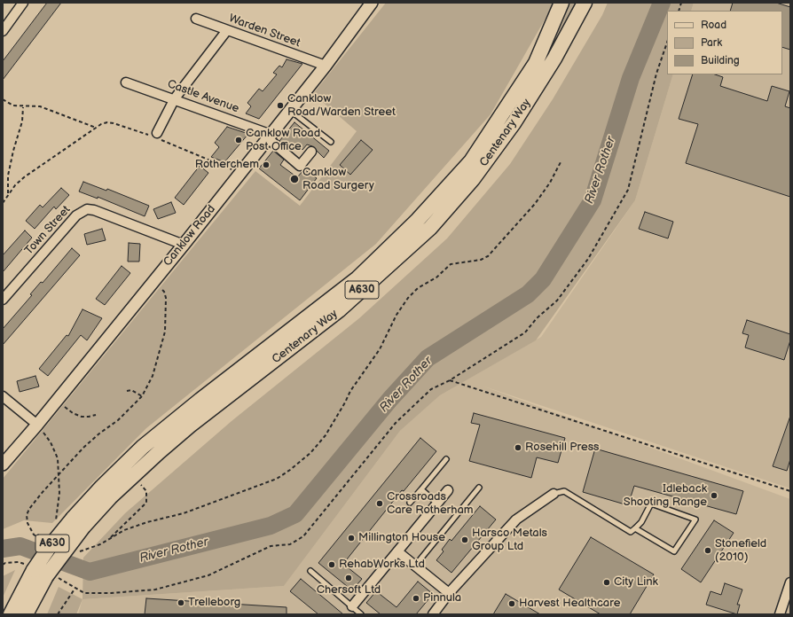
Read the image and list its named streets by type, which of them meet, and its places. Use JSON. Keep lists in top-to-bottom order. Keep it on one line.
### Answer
{"streets":{"main road":["Centenary Way","A630"],"street":["Warden Street","Castle Avenue","Town Street","Canklow Road"]},"crossings":[["Warden Street","Canklow Road"],["Castle Avenue","Canklow Road"],["Town Street","Canklow Road"]],"water":["River Rother"],"places":["Canklow Road/Warden Street","Canklow Road Post Office","Rotherchem","Canklow Road Surgery","Rosehill Press","Idleback Shooting Range","Crossroads Care Rotherham","Millington House","Harsco Metals Group Ltd","Stonefield (2010)","RehabWorks Ltd","Chersoft Ltd","City Link","Pinnula","Trelleborg","Harvest Healthcare"],"legend":["Road","Park","Building"]}
